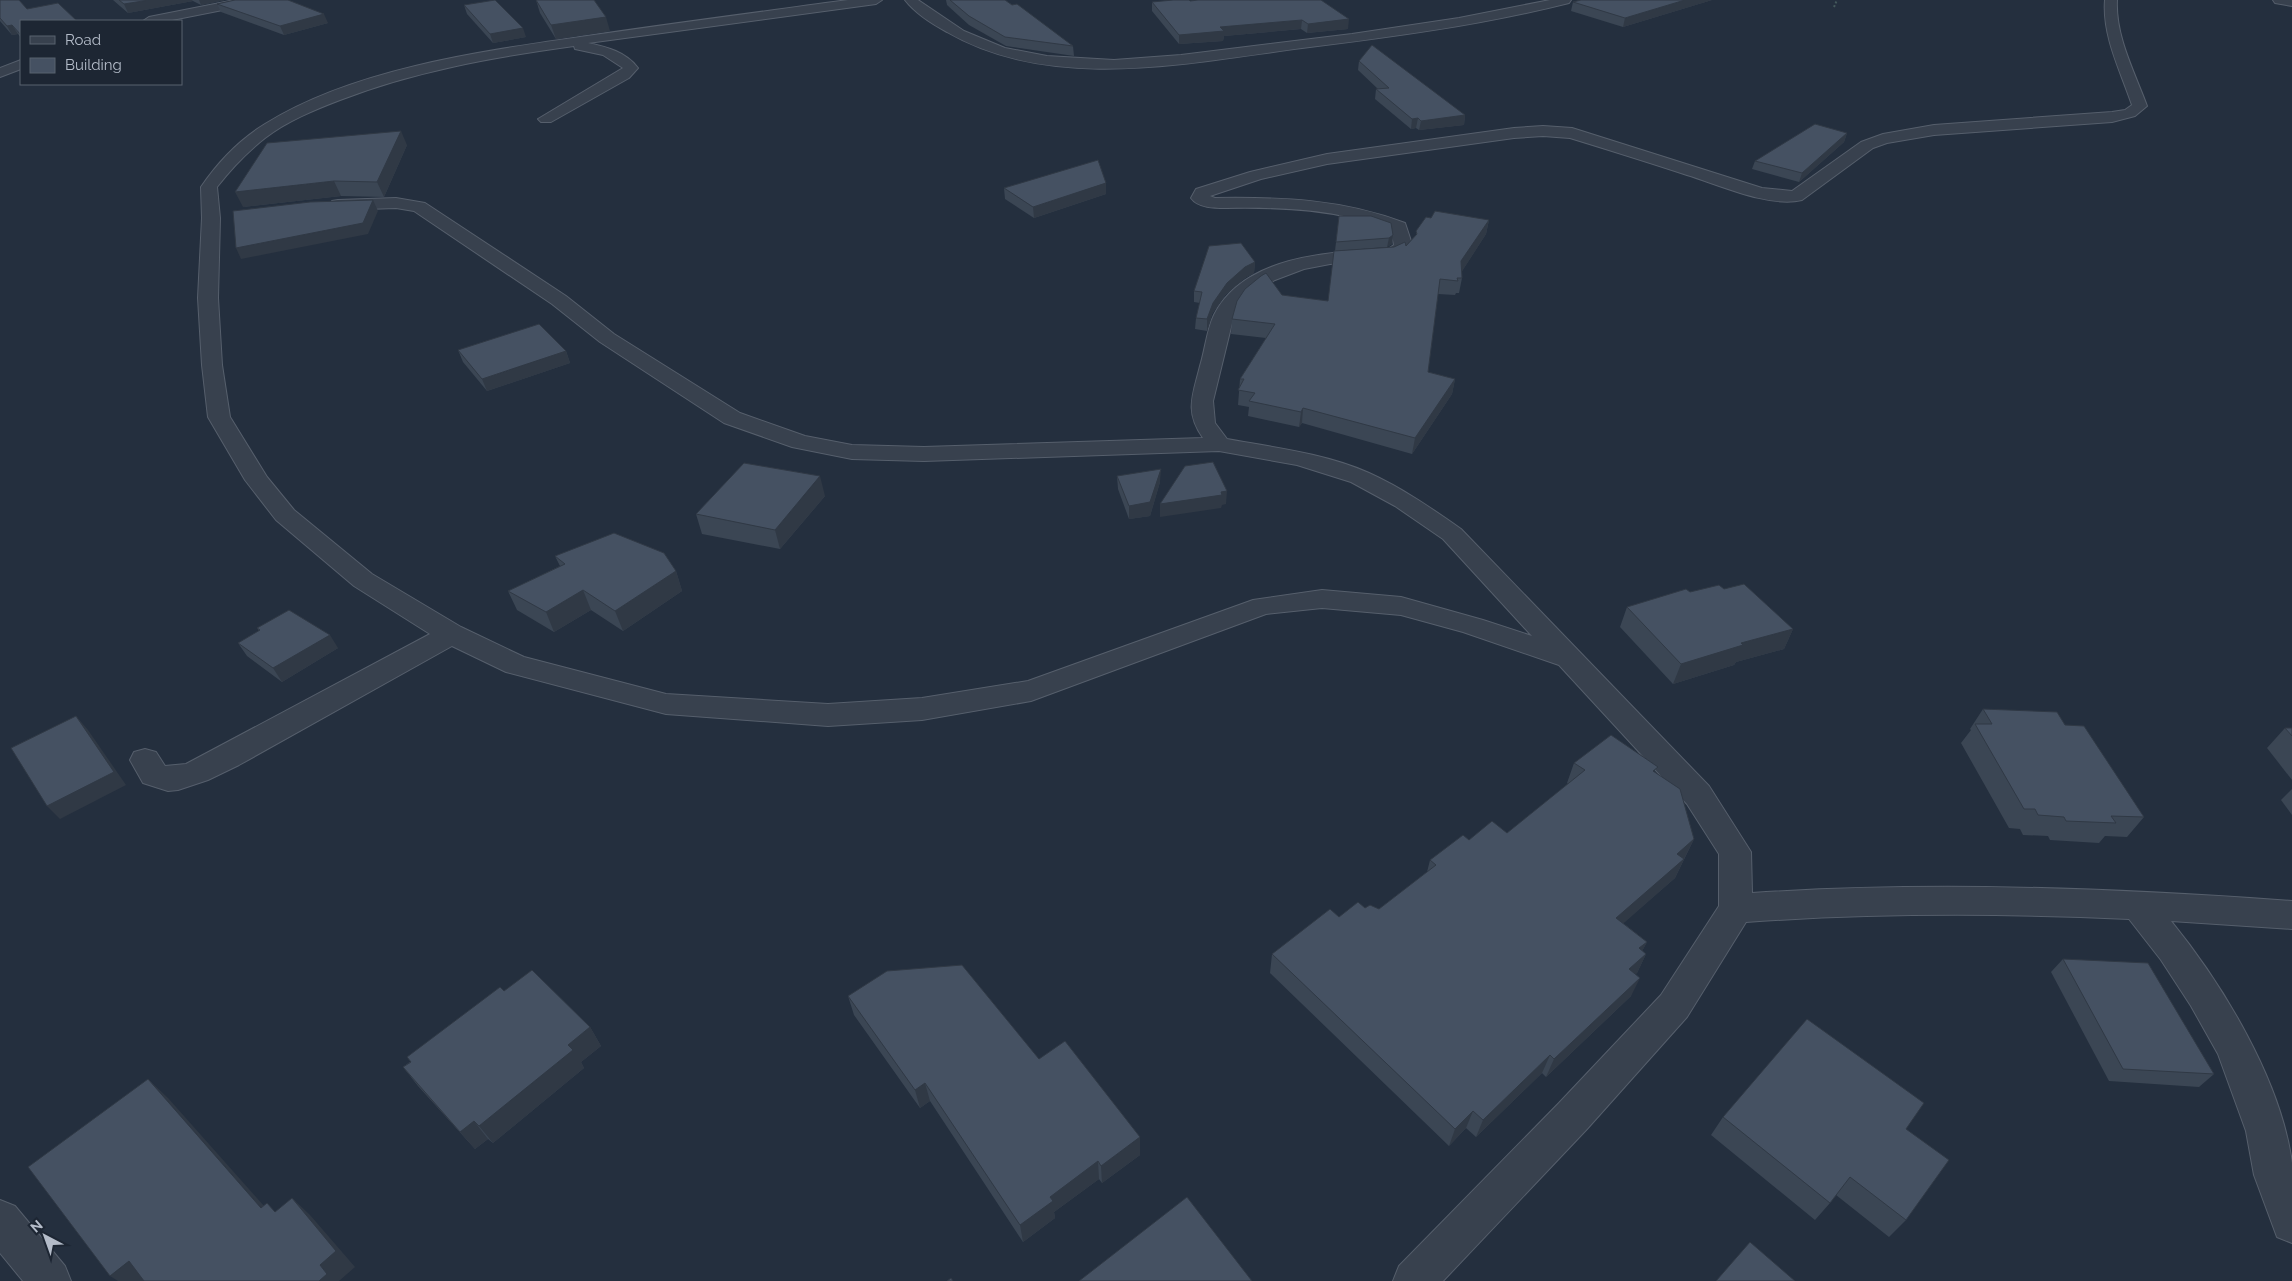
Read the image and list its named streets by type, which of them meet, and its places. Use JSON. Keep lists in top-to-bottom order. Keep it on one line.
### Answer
{"legend":["Road","Building"],"north":"top left"}
